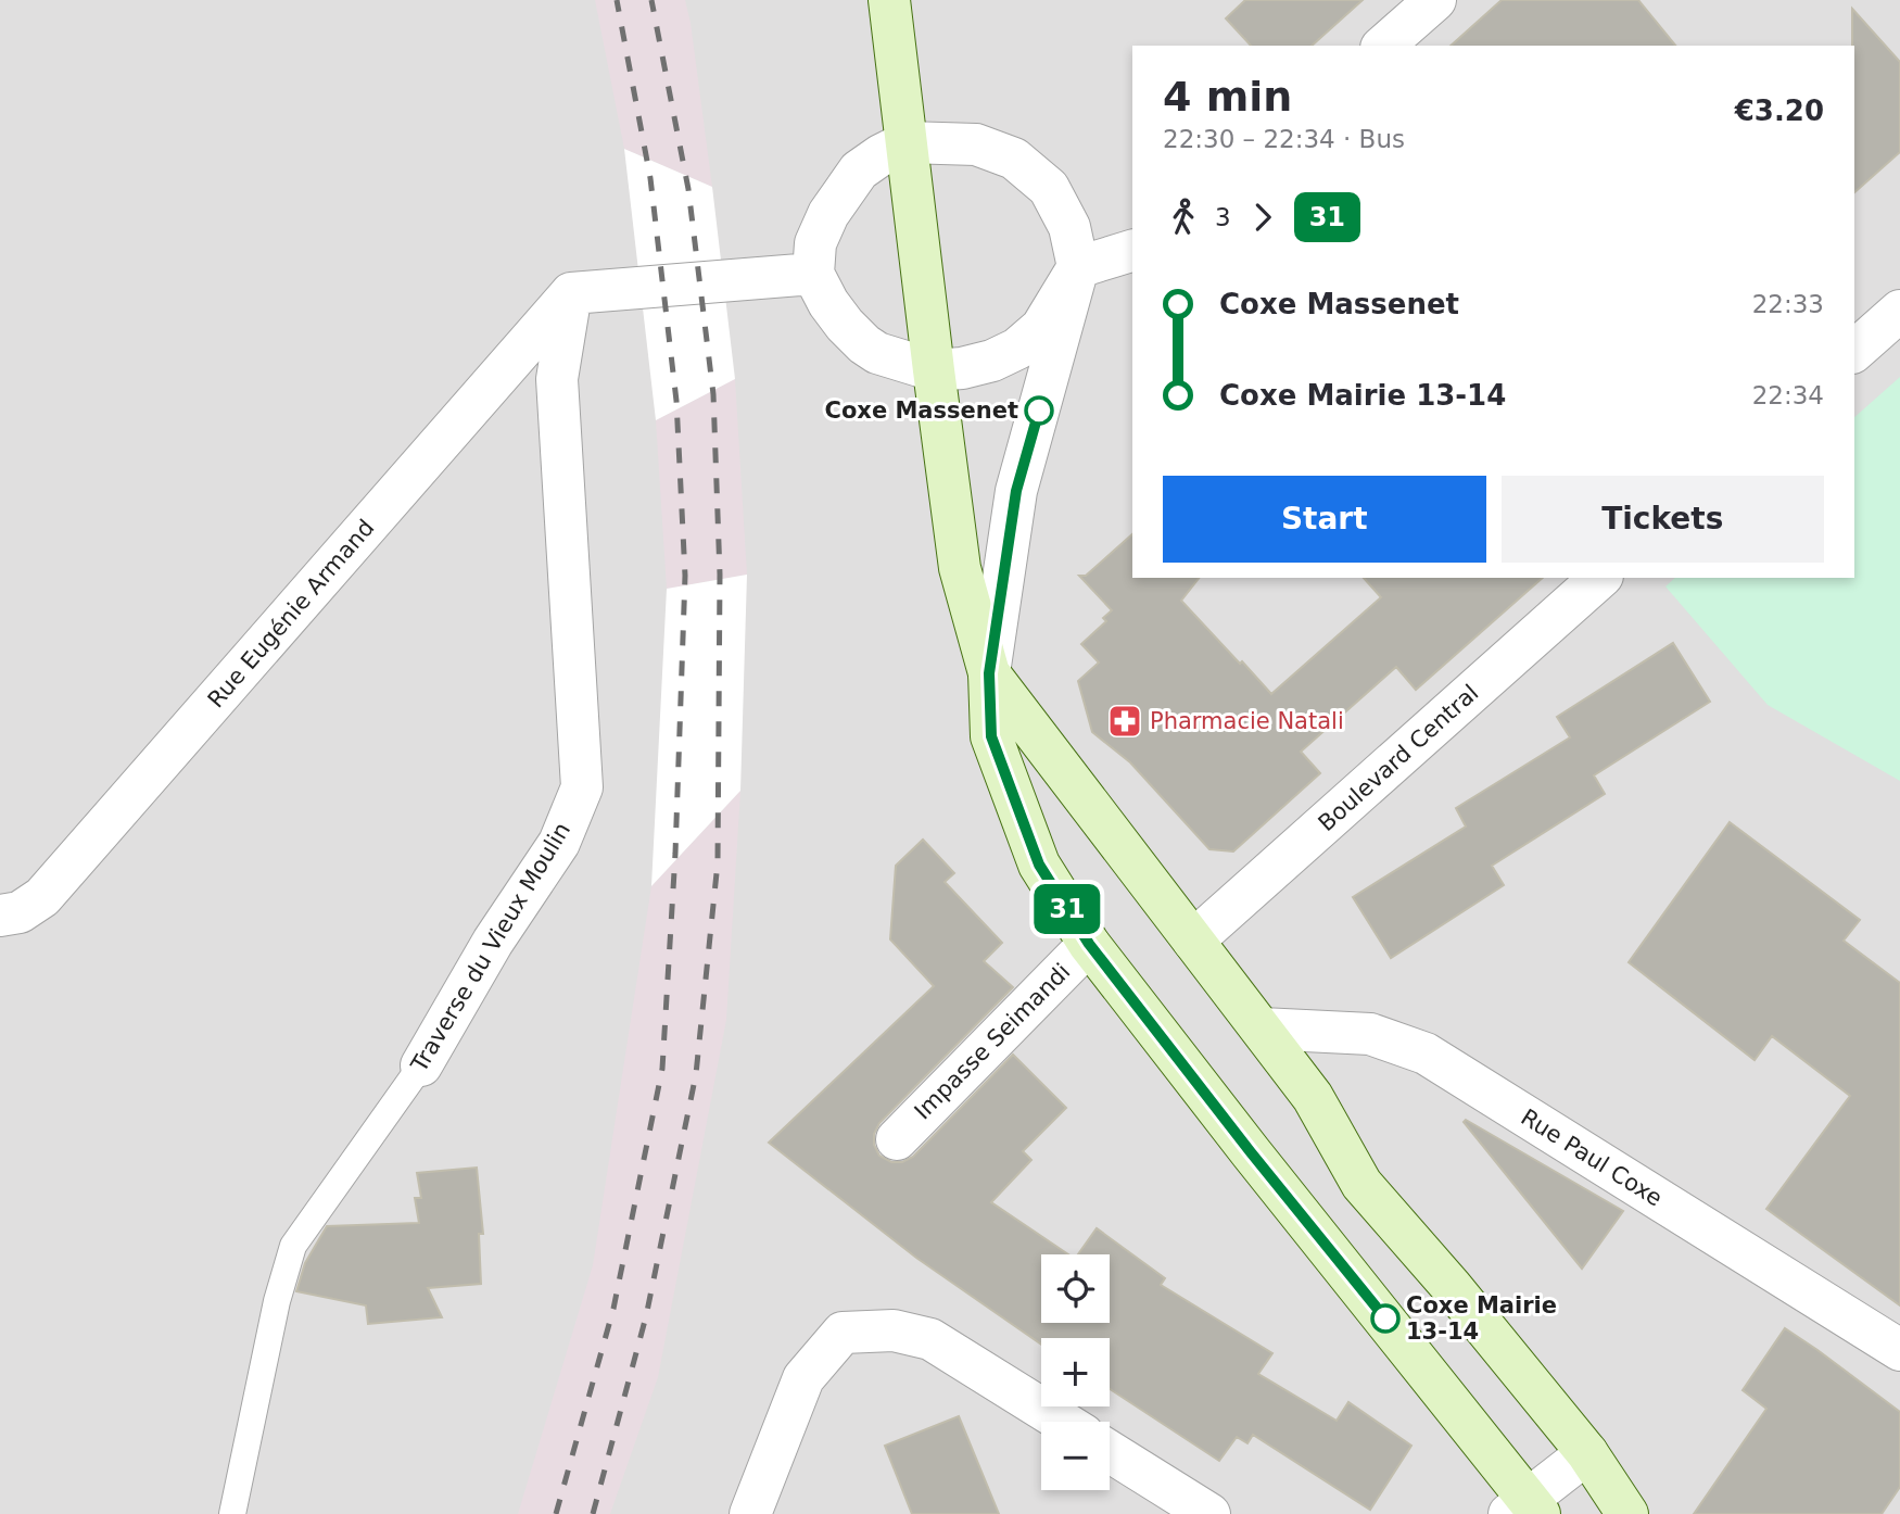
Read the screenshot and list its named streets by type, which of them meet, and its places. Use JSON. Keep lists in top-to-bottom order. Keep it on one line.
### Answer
{"streets":{"street":["Rue Eugénie Armand","Boulevard Central","Traverse du Vieux Moulin","Impasse Seimandi","Rue Paul Coxe"]},"crossings":[["Rue Eugénie Armand","Traverse du Vieux Moulin"]],"places":{"other":["Coxe Massenet","Coxe Mairie 13-14"],"pharmacy":["Pharmacie Natali"]},"lines":["bus line 31"],"page":{"on_map":"31","heading":["4 min","22:30 – 22:34 · Bus","€3.20"],"legs":["3","31"],"list":[{"name":"Coxe Massenet","value":"22:33"},{"name":"Coxe Mairie 13-14","value":"22:34"}],"buttons":["Start","Tickets"],"map_buttons":["+","−"]}}
